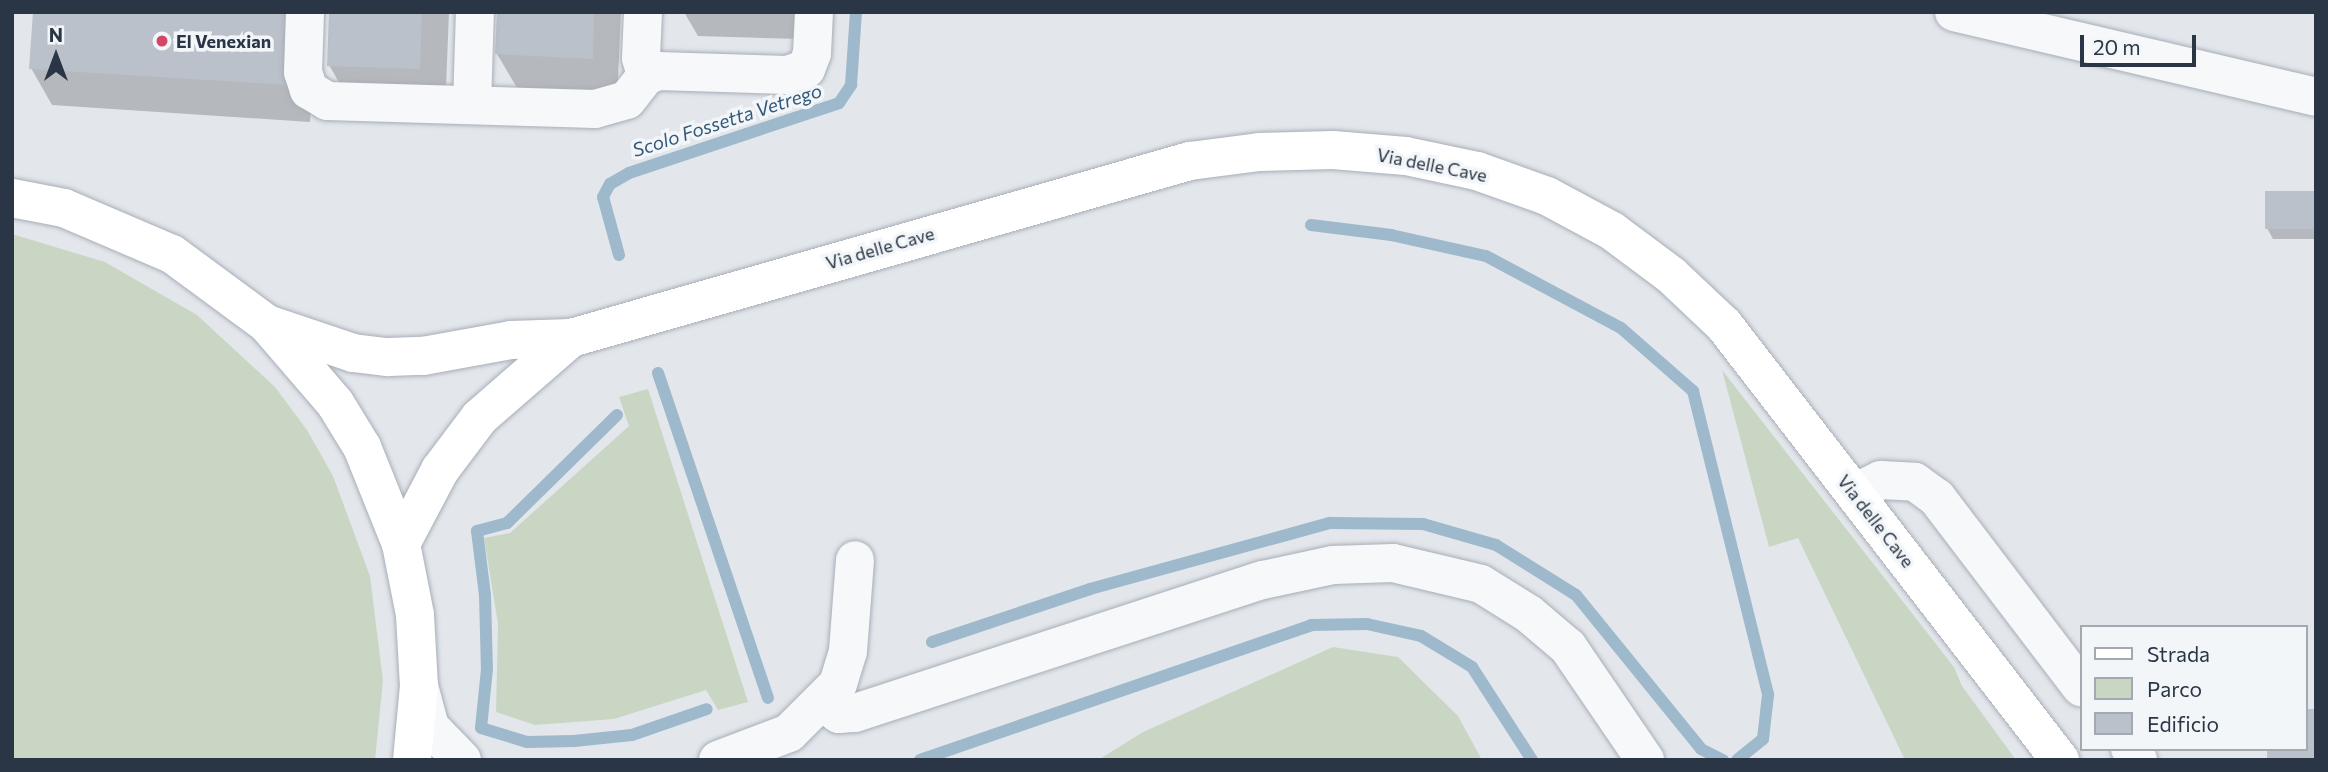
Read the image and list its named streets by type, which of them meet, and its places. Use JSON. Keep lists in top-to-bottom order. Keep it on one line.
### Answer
{"streets":{"main road":["Via delle Cave"]},"water":["Scolo Fossetta Vetrego"],"places":["El Venexian"],"legend":["Strada","Parco","Edificio"],"scale_bar":"20 m","north":"top"}
